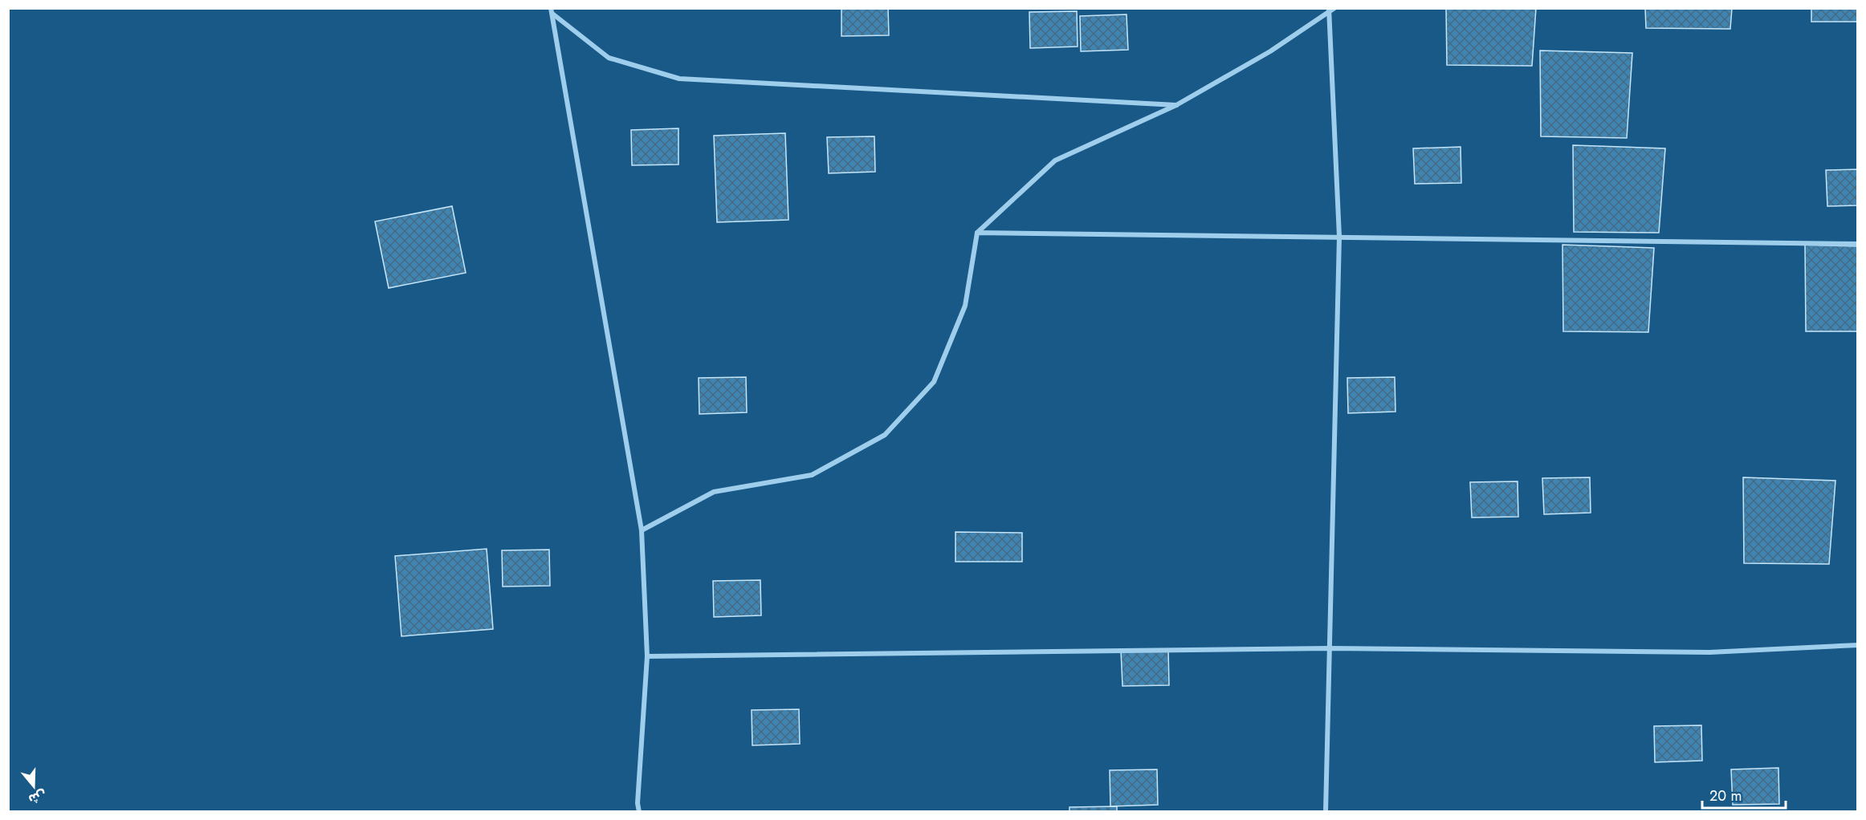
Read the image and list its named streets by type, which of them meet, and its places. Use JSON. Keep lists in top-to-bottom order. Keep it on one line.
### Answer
{"scale_bar":"20 m","north":"bottom"}
